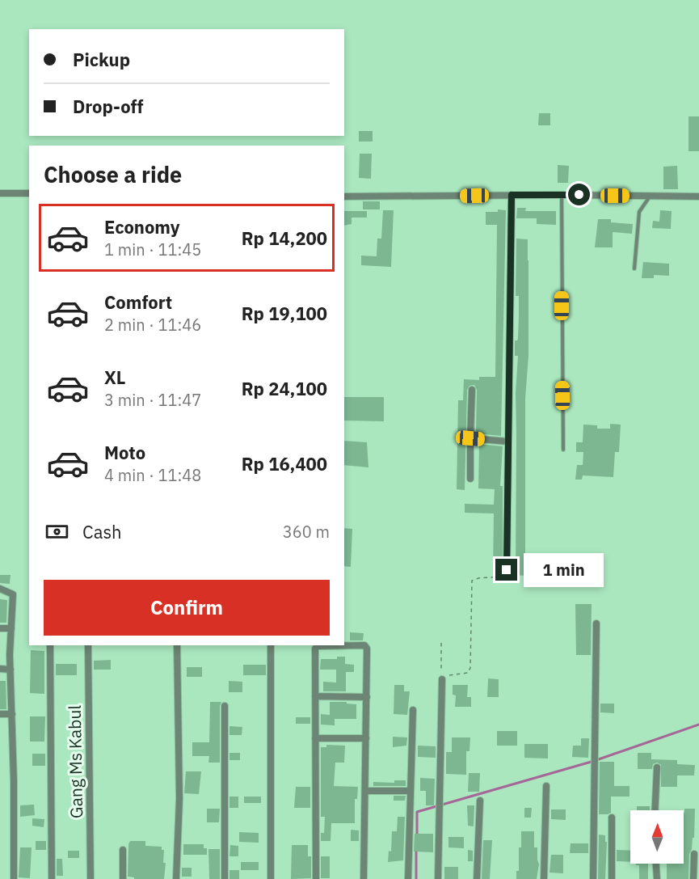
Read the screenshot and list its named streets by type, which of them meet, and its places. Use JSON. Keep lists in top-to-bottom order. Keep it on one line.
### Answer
{"streets":{"street":["Gang Ms Kabul"]},"north":"top","page":{"banner":["Pickup","Drop-off"],"heading":"Choose a ride","list":[{"name":"Economy","note":"1 min · 11:45","value":"Rp 14,200"},{"name":"Comfort","note":"2 min · 11:46","value":"Rp 19,100"},{"name":"XL","note":"3 min · 11:47","value":"Rp 24,100"},{"name":"Moto","note":"4 min · 11:48","value":"Rp 16,400"}],"pay":["Cash","360 m"],"bubble":"1 min","buttons":"Confirm"}}
